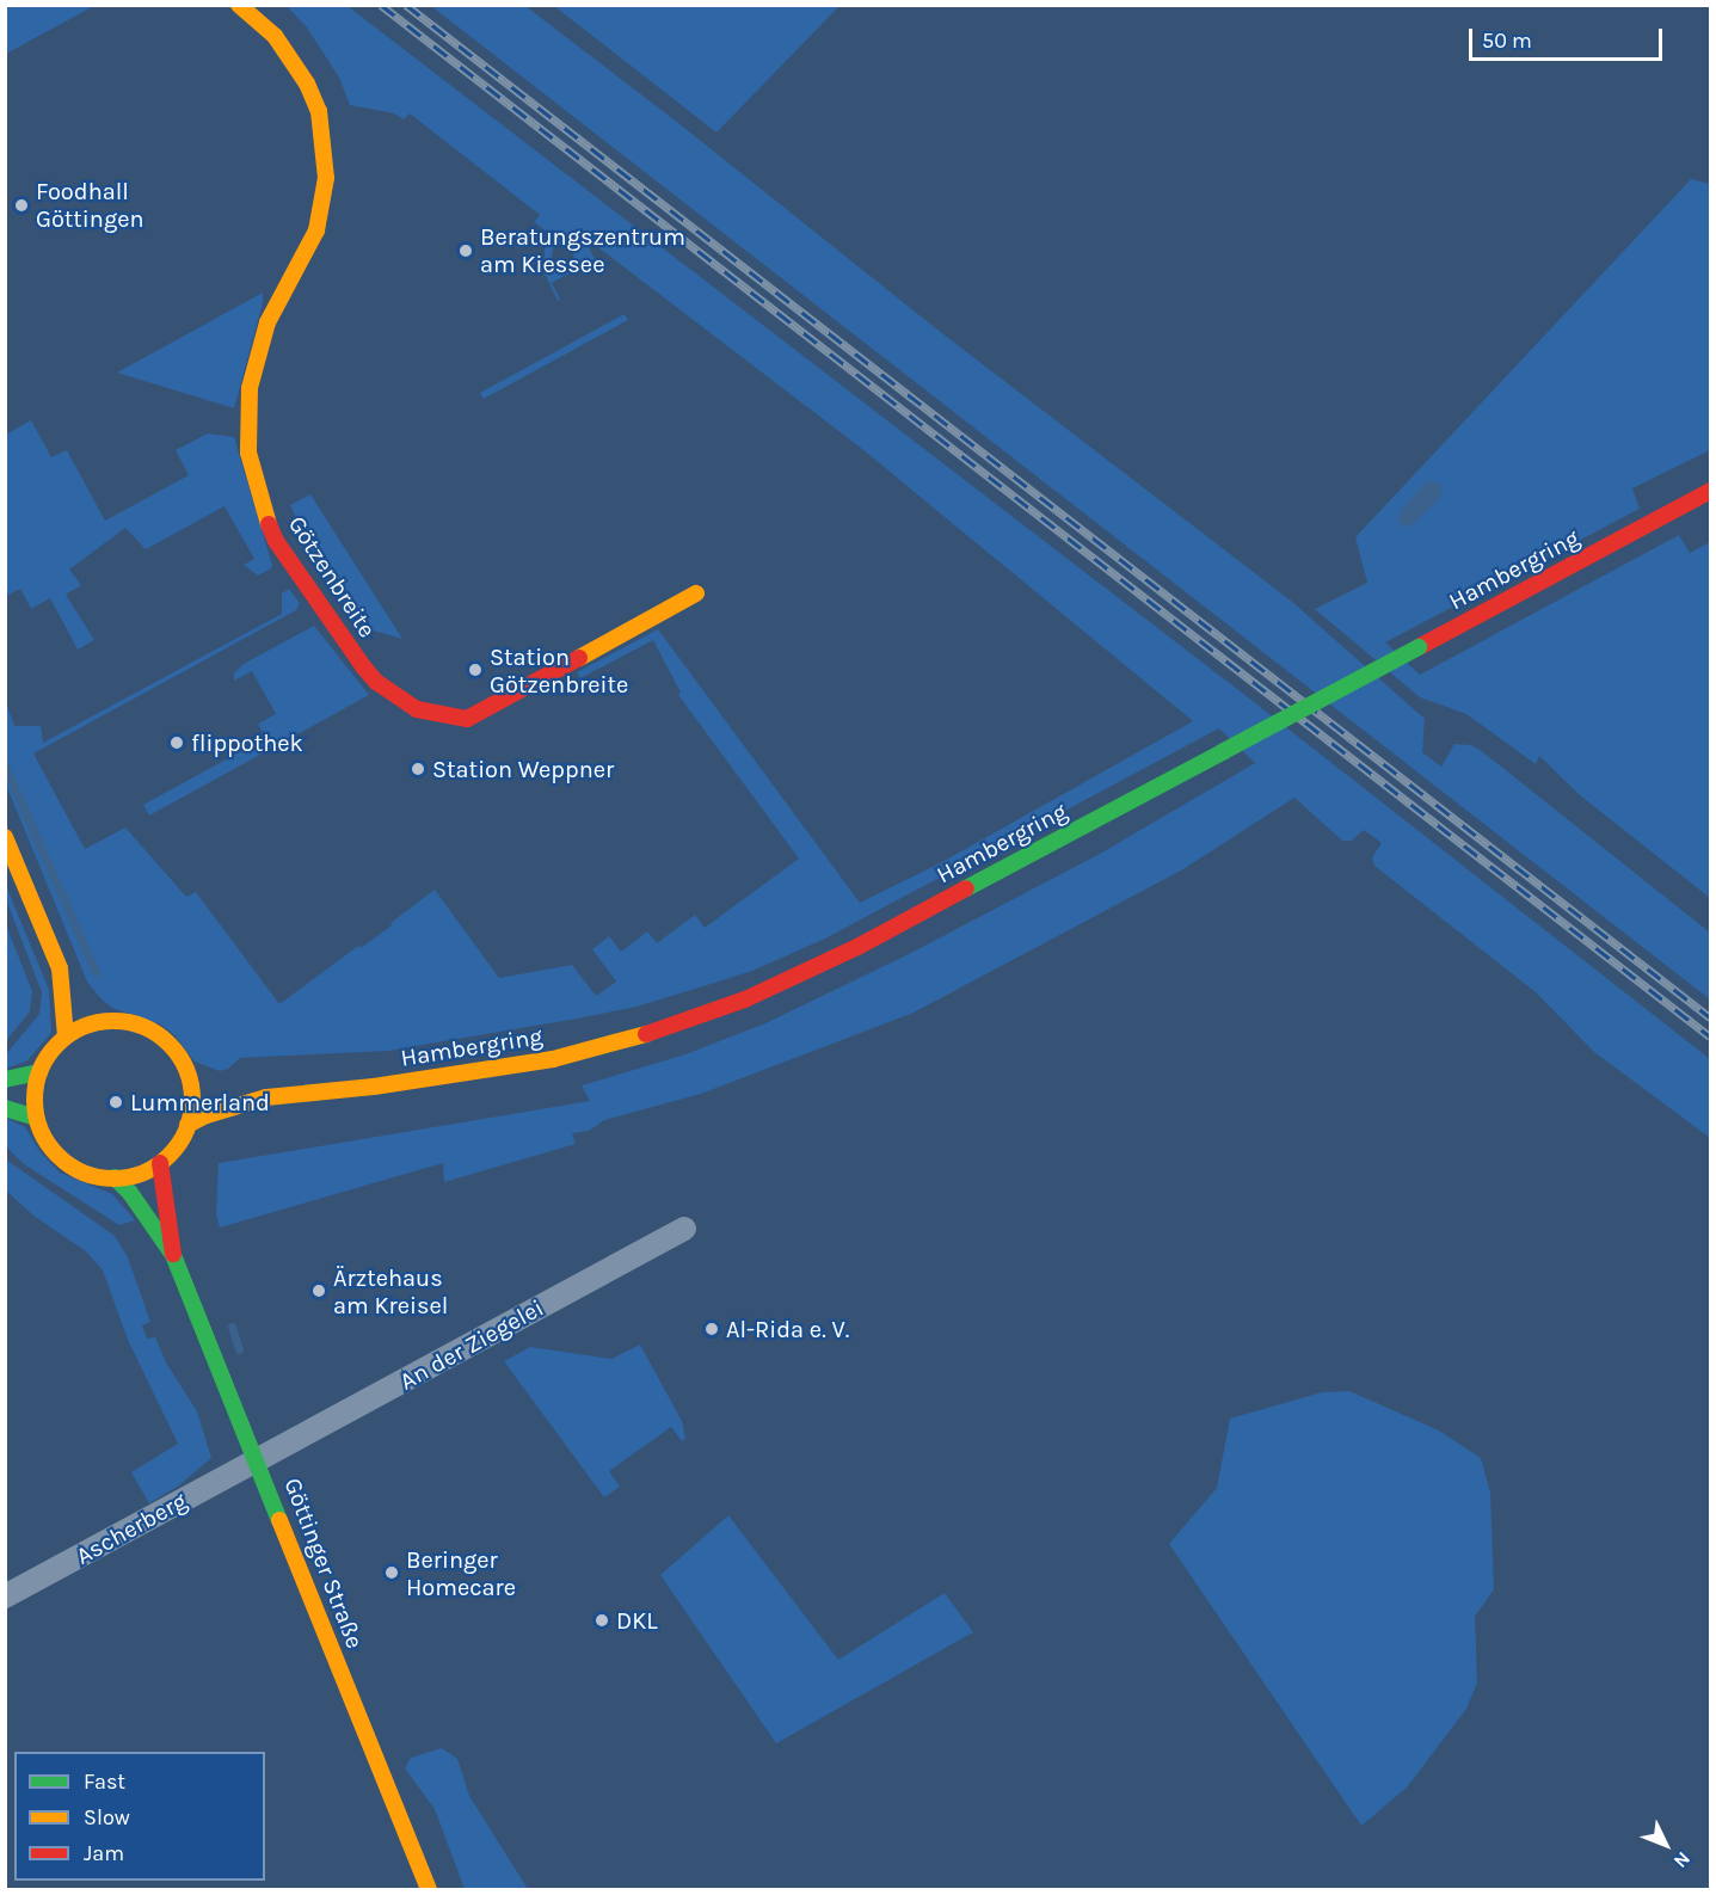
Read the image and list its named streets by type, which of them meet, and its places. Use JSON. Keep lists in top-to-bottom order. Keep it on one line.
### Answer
{"streets":{"main road":["Hambergring","Götzenbreite","Göttinger Straße"],"street":["An der Ziegelei","Ascherberg"]},"crossings":[["Hambergring","Göttinger Straße"],["An der Ziegelei","Ascherberg"],["An der Ziegelei","Göttinger Straße"],["Ascherberg","Göttinger Straße"]],"places":["Foodhall Göttingen","Beratungszentrum am Kiessee","Station Götzenbreite","flippothek","Station Weppner","Lummerland","Ärztehaus am Kreisel","Al-Rida e. V.","Beringer Homecare","DKL"],"legend":["Fast","Slow","Jam"],"scale_bar":"50 m","north":"bottom right"}
